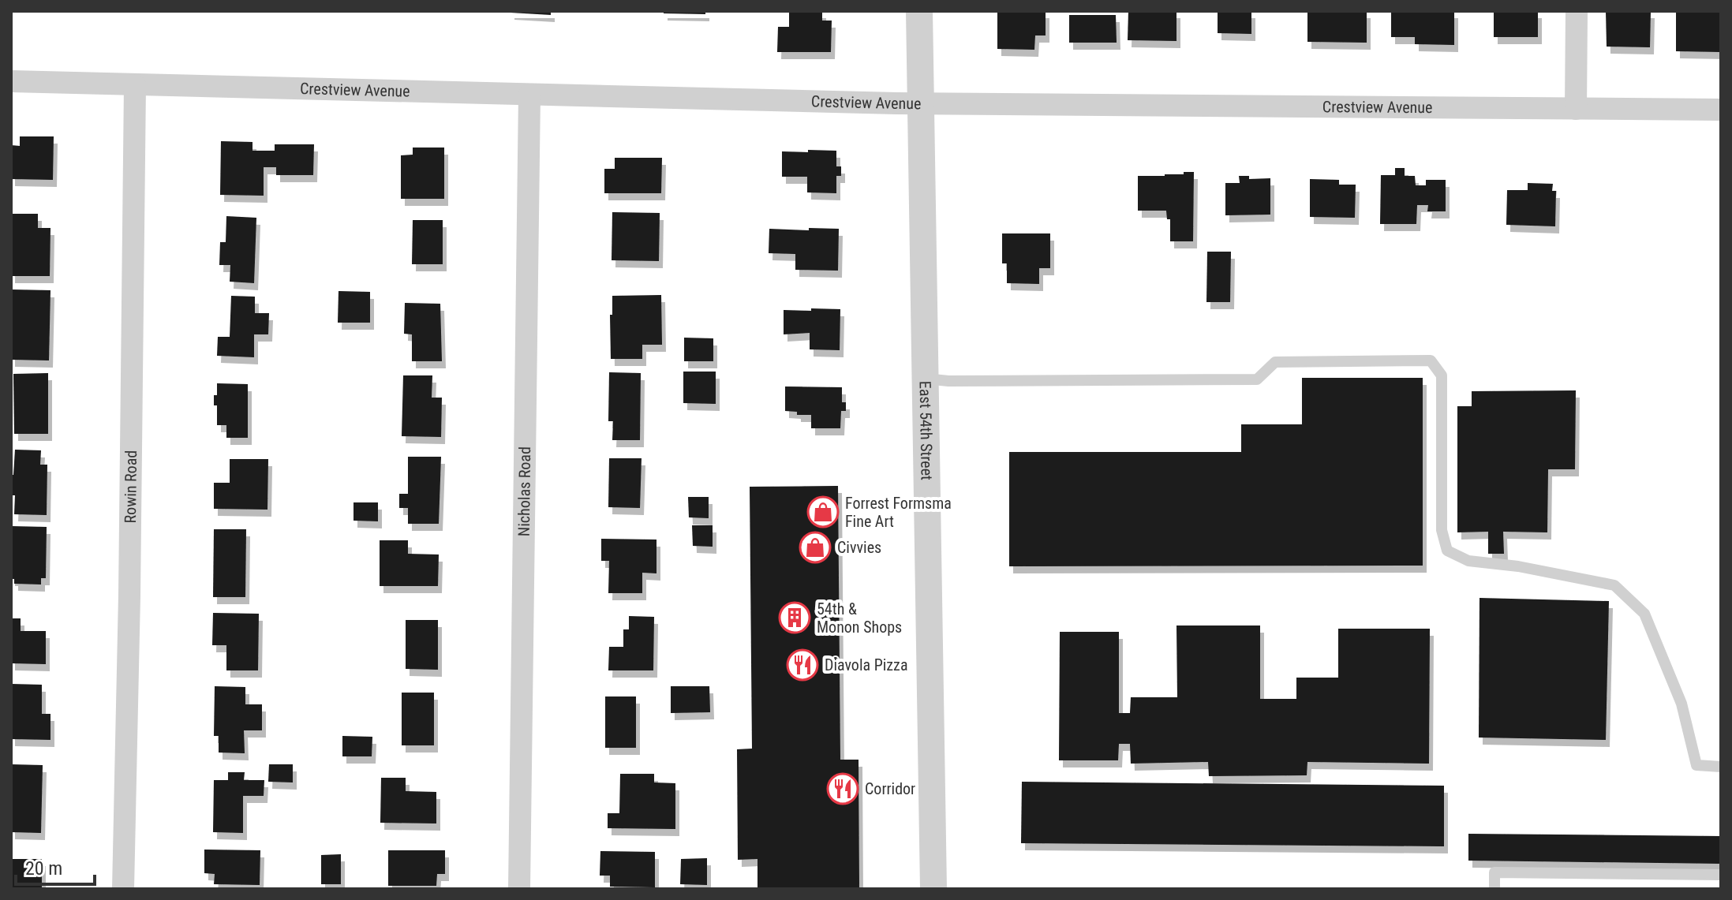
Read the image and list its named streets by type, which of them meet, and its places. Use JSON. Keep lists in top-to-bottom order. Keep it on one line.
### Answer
{"streets":{"street":["Crestview Avenue","East 54th Street","Rowin Road","Nicholas Road"]},"crossings":[["Crestview Avenue","East 54th Street"],["Crestview Avenue","Rowin Road"],["Crestview Avenue","Nicholas Road"]],"places":{"shop":["Forrest Formsma Fine Art","Civvies"],"building":["54th & Monon Shops"],"restaurant":["Diavola Pizza","Corridor"]},"scale_bar":"20 m"}
